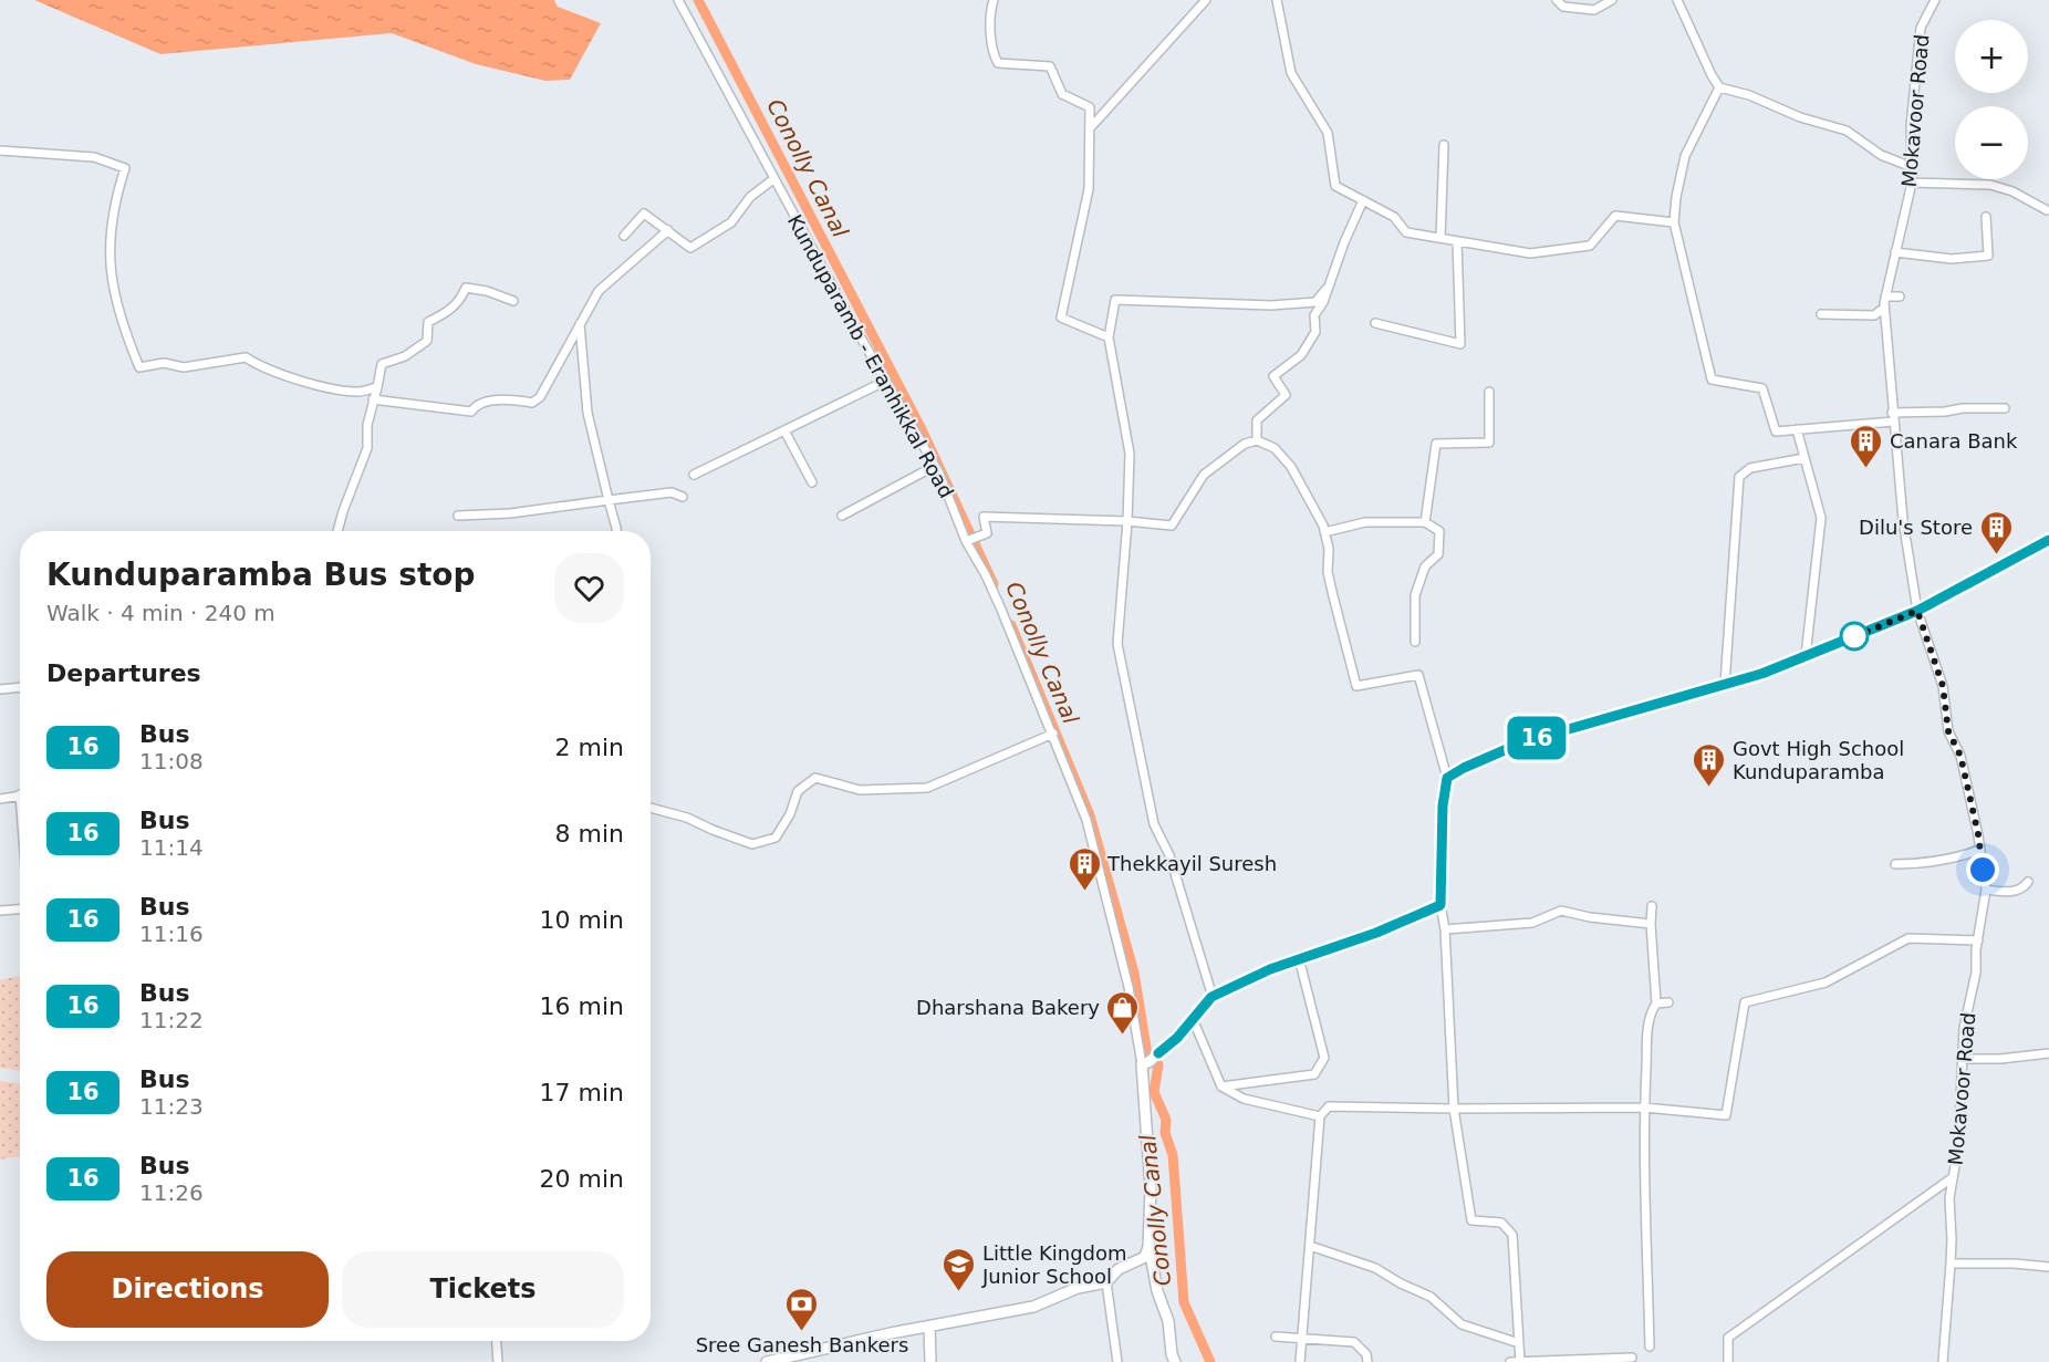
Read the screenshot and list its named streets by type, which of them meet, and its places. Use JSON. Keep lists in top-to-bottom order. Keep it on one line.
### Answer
{"streets":{"street":["Mokavoor Road","Kunduparamb - Eranhikkal Road"]},"water":["Conolly Canal"],"places":{"building":["Canara Bank","Dilu's Store","Govt High School Kunduparamba","Thekkayil Suresh"],"shop":["Dharshana Bakery"],"school or university":["Little Kingdom Junior School"],"bank":["Sree Ganesh Bankers"]},"lines":["bus line 16"],"page":{"on_map":"16","map_buttons":["+","−"],"heading":[["Kunduparamba Bus stop","Walk · 4 min · 240 m"],"Departures"],"list":[{"mark":"16","name":"Bus","note":"11:08","value":"2 min"},{"mark":"16","name":"Bus","note":"11:14","value":"8 min"},{"mark":"16","name":"Bus","note":"11:16","value":"10 min"},{"mark":"16","name":"Bus","note":"11:22","value":"16 min"},{"mark":"16","name":"Bus","note":"11:23","value":"17 min"},{"mark":"16","name":"Bus","note":"11:26","value":"20 min"}],"buttons":["Directions","Tickets"]}}
